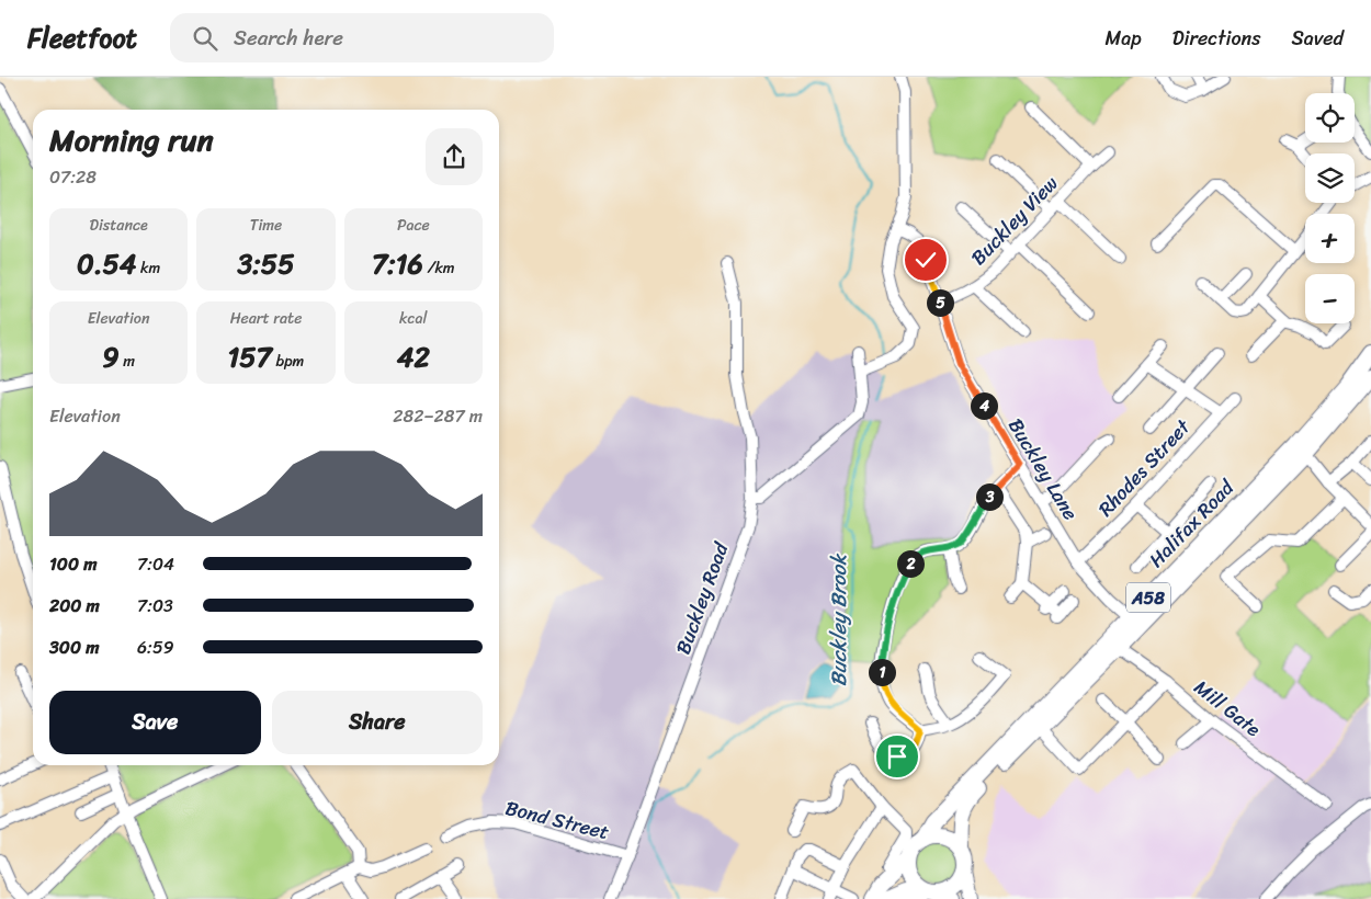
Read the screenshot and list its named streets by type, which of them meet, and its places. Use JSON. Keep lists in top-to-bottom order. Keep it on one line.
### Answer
{"streets":{"highway":["Halifax Road","A58"],"street":["Buckley View","Rhodes Street","Buckley Lane","Buckley Road","Mill Gate","Bond Street"]},"crossings":[["Buckley View","Buckley Lane"],["Rhodes Street","Buckley Lane"],["Buckley Lane","Halifax Road"],["Halifax Road","A58"],["Halifax Road","Mill Gate"],["Buckley Road","Bond Street"]],"water":["Buckley Brook"],"page":{"header":"Fleetfoot","search":"Search here","nav":["Map","Directions","Saved"],"map_buttons":["+","−"],"heading":["Morning run","07:28"],"stats":[["Distance","0.54 km"],["Time","3:55"],["Pace","7:16 /km"],["Elevation","9 m"],["Heart rate","157 bpm"],["kcal","42"]],"pins":["5","4","3","2","1"],"chart":["Elevation","282–287 m"],"list":[{"name":"100 m","note":"7:04"},{"name":"200 m","note":"7:03"},{"name":"300 m","note":"6:59"}],"buttons":["Save","Share"]}}
